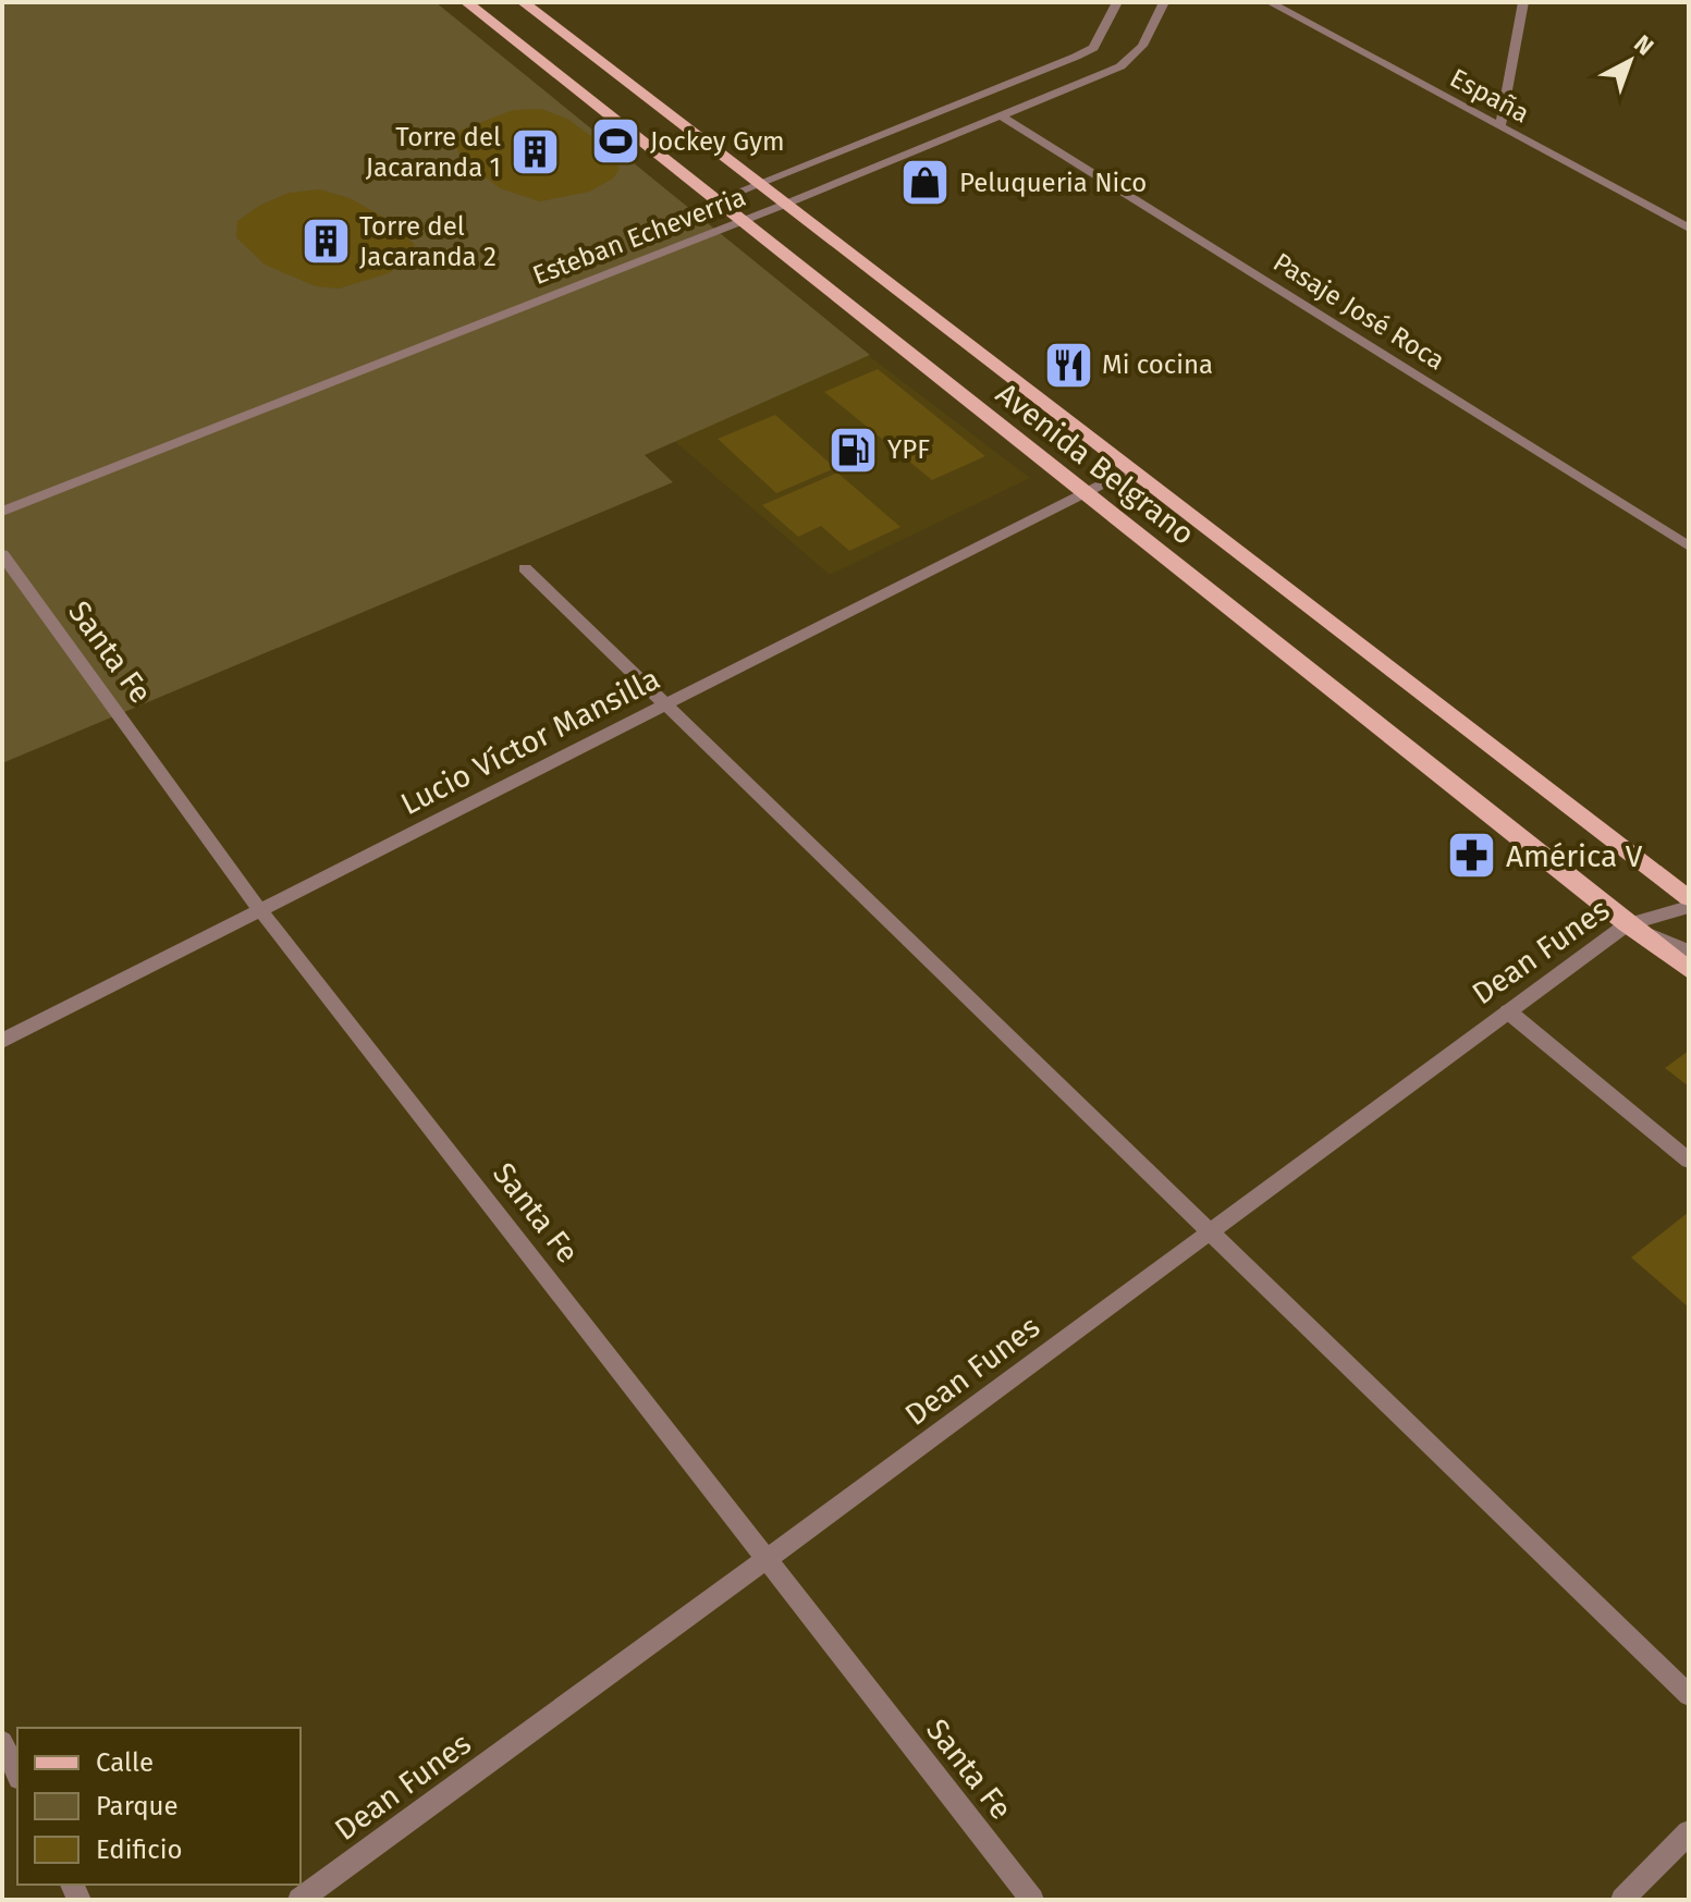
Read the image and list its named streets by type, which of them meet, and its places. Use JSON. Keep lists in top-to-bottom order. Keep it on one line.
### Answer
{"streets":{"main road":["Avenida Belgrano"],"street":["España","Esteban Echeverria","Pasaje José Roca","Santa Fe","Lucio Víctor Mansilla","Dean Funes"]},"crossings":[["Esteban Echeverria","Pasaje José Roca"],["Esteban Echeverria","Avenida Belgrano"],["Avenida Belgrano","Lucio Víctor Mansilla"],["Avenida Belgrano","Dean Funes"],["Santa Fe","Lucio Víctor Mansilla"],["Santa Fe","Dean Funes"]],"places":{"sports":["Jockey Gym"],"building":["Torre del Jacaranda 1","Torre del Jacaranda 2"],"shop":["Peluqueria Nico"],"restaurant":["Mi cocina"],"fuel station":["YPF"],"pharmacy":["América V"]},"legend":["Calle","Parque","Edificio"],"north":"top right"}
